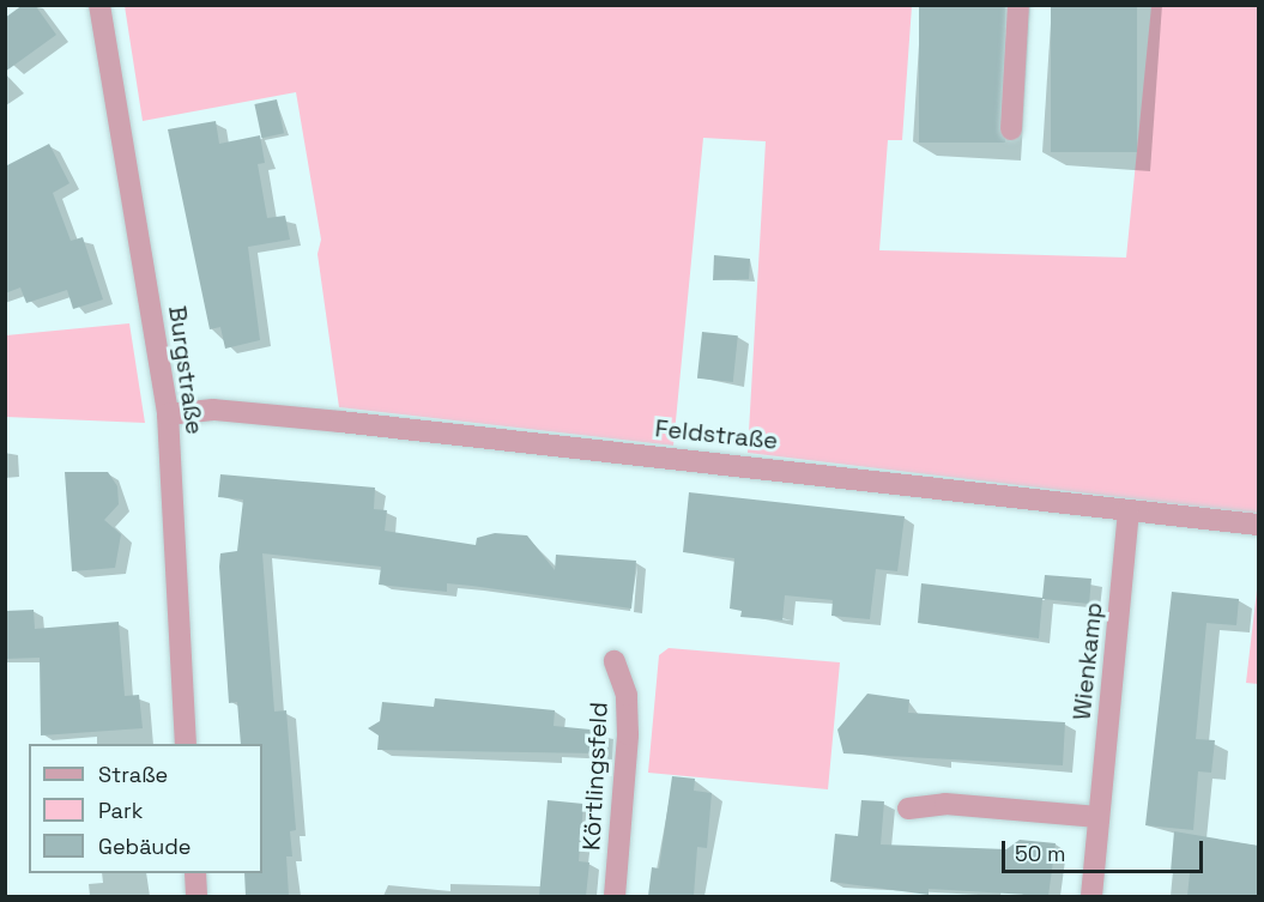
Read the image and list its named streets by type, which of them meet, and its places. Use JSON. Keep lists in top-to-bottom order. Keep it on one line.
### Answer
{"streets":{"street":["Burgstraße","Feldstraße","Wienkamp","Körtlingsfeld"]},"crossings":[["Burgstraße","Feldstraße"],["Feldstraße","Wienkamp"]],"legend":["Straße","Park","Gebäude"],"scale_bar":"50 m"}
